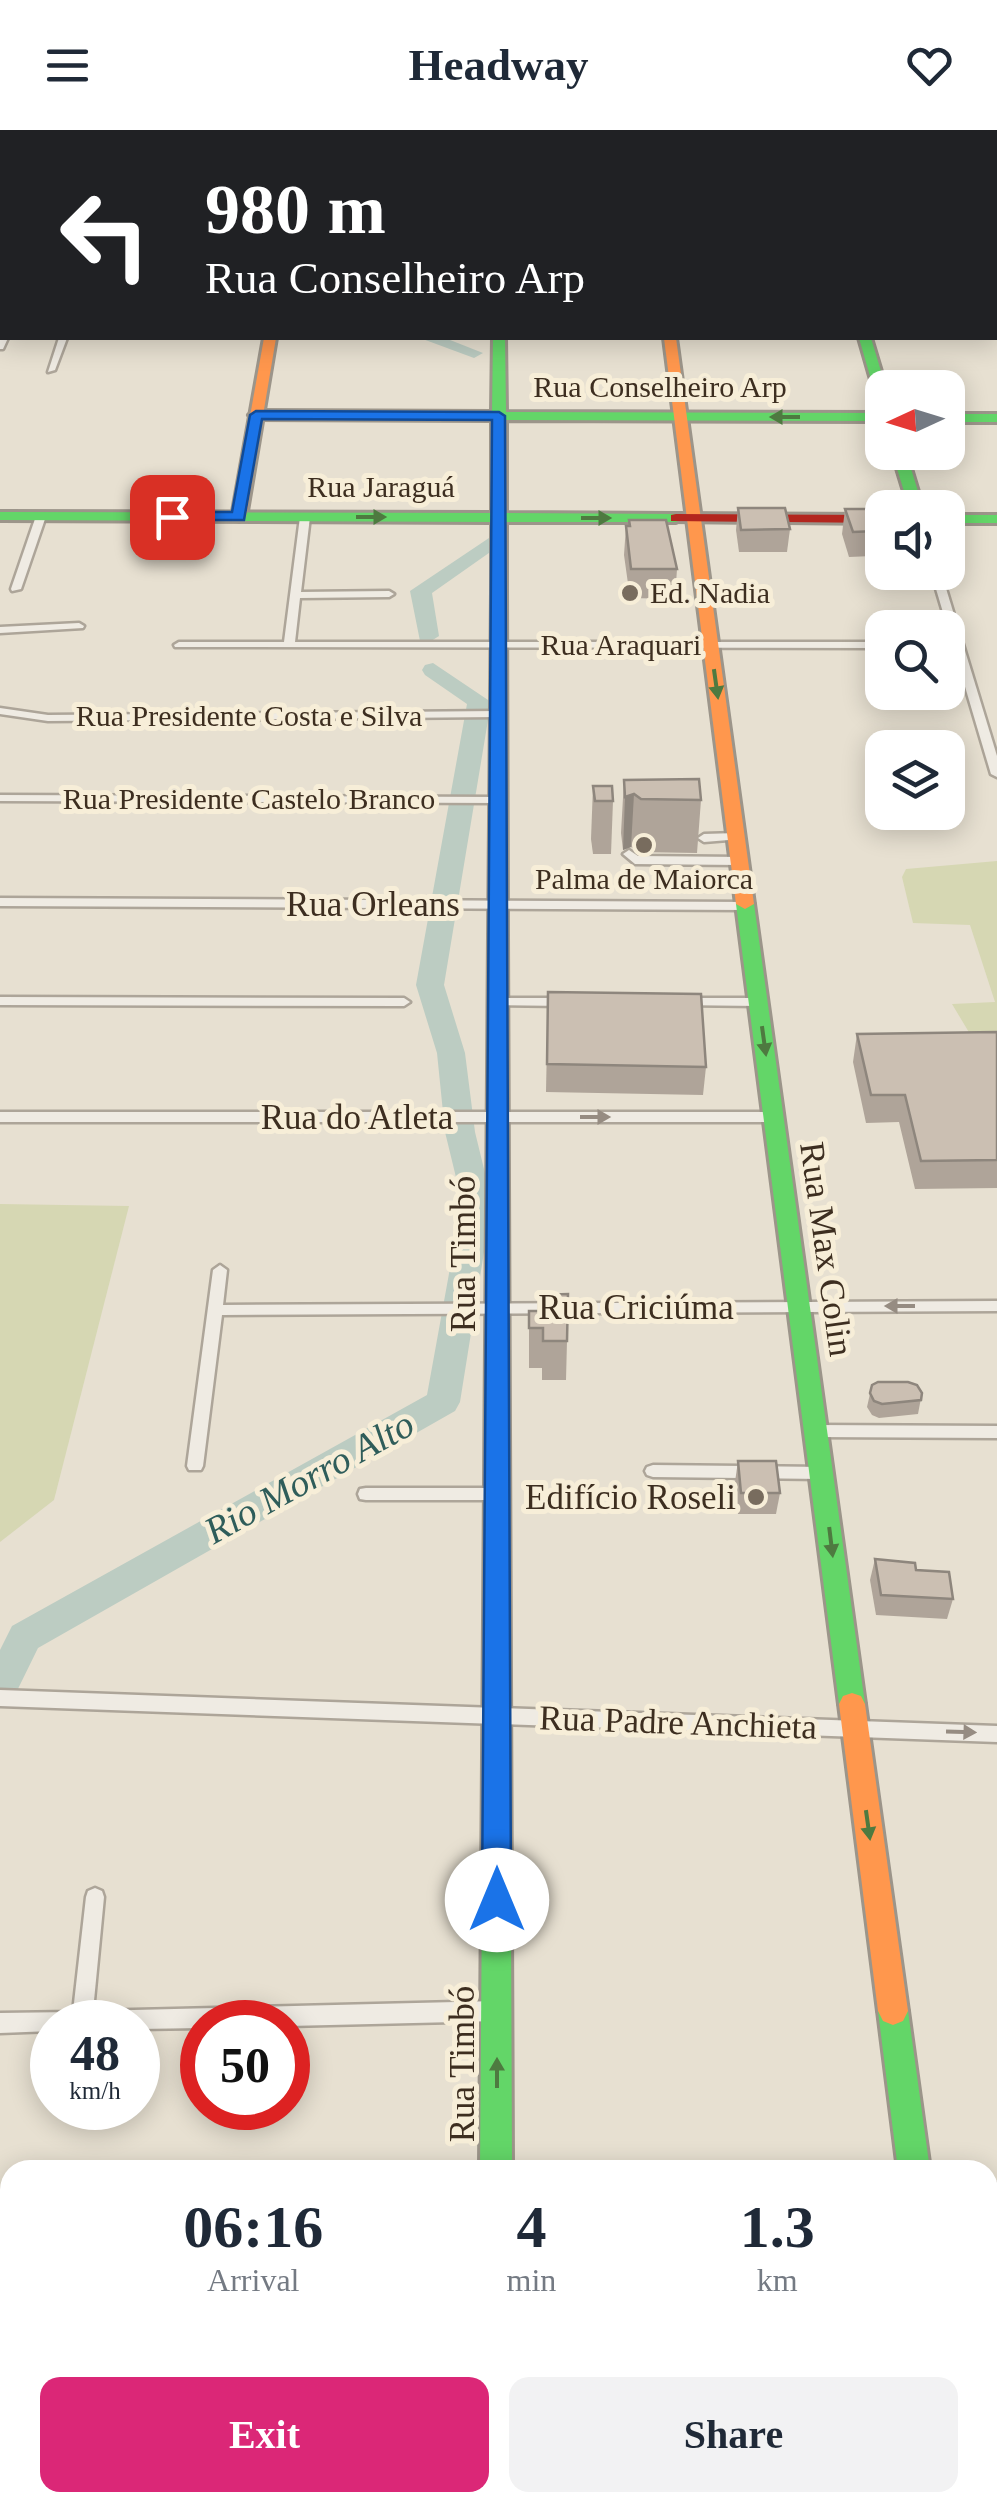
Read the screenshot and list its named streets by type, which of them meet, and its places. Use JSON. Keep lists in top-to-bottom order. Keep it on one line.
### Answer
{"streets":{"main road":["Rua Conselheiro Arp","Rua Jaraguá","Rua Max Colin","Rua Timbó"],"street":["Rua Araquari","Rua Presidente Costa e Silva","Rua Presidente Castelo Branco","Rua Orleans","Rua do Atleta","Rua Criciúma","Rua Padre Anchieta"]},"crossings":[["Rua Conselheiro Arp","Rua Max Colin"],["Rua Conselheiro Arp","Rua Timbó"],["Rua Jaraguá","Rua Max Colin"],["Rua Jaraguá","Rua Timbó"],["Rua Araquari","Rua Max Colin"],["Rua Araquari","Rua Timbó"],["Rua Presidente Costa e Silva","Rua Timbó"],["Rua Presidente Castelo Branco","Rua Timbó"],["Rua Orleans","Rua Max Colin"],["Rua Orleans","Rua Timbó"],["Rua do Atleta","Rua Max Colin"],["Rua do Atleta","Rua Timbó"],["Rua Max Colin","Rua Criciúma"],["Rua Max Colin","Rua Padre Anchieta"],["Rua Timbó","Rua Criciúma"],["Rua Timbó","Rua Padre Anchieta"]],"one_way":["Rua Jaraguá","Rua Max Colin"],"water":["Rio Morro Alto"],"places":["Ed. Nadia","Palma de Maiorca","Edifício Roseli"],"north":"left","page":{"header":"Headway","turn":["980 m","Rua Conselheiro Arp"],"speed":"48 km/h","limit":"50","eta":["06:16","Arrival","4","min","1.3","km"],"buttons":["Exit","Share"]}}
